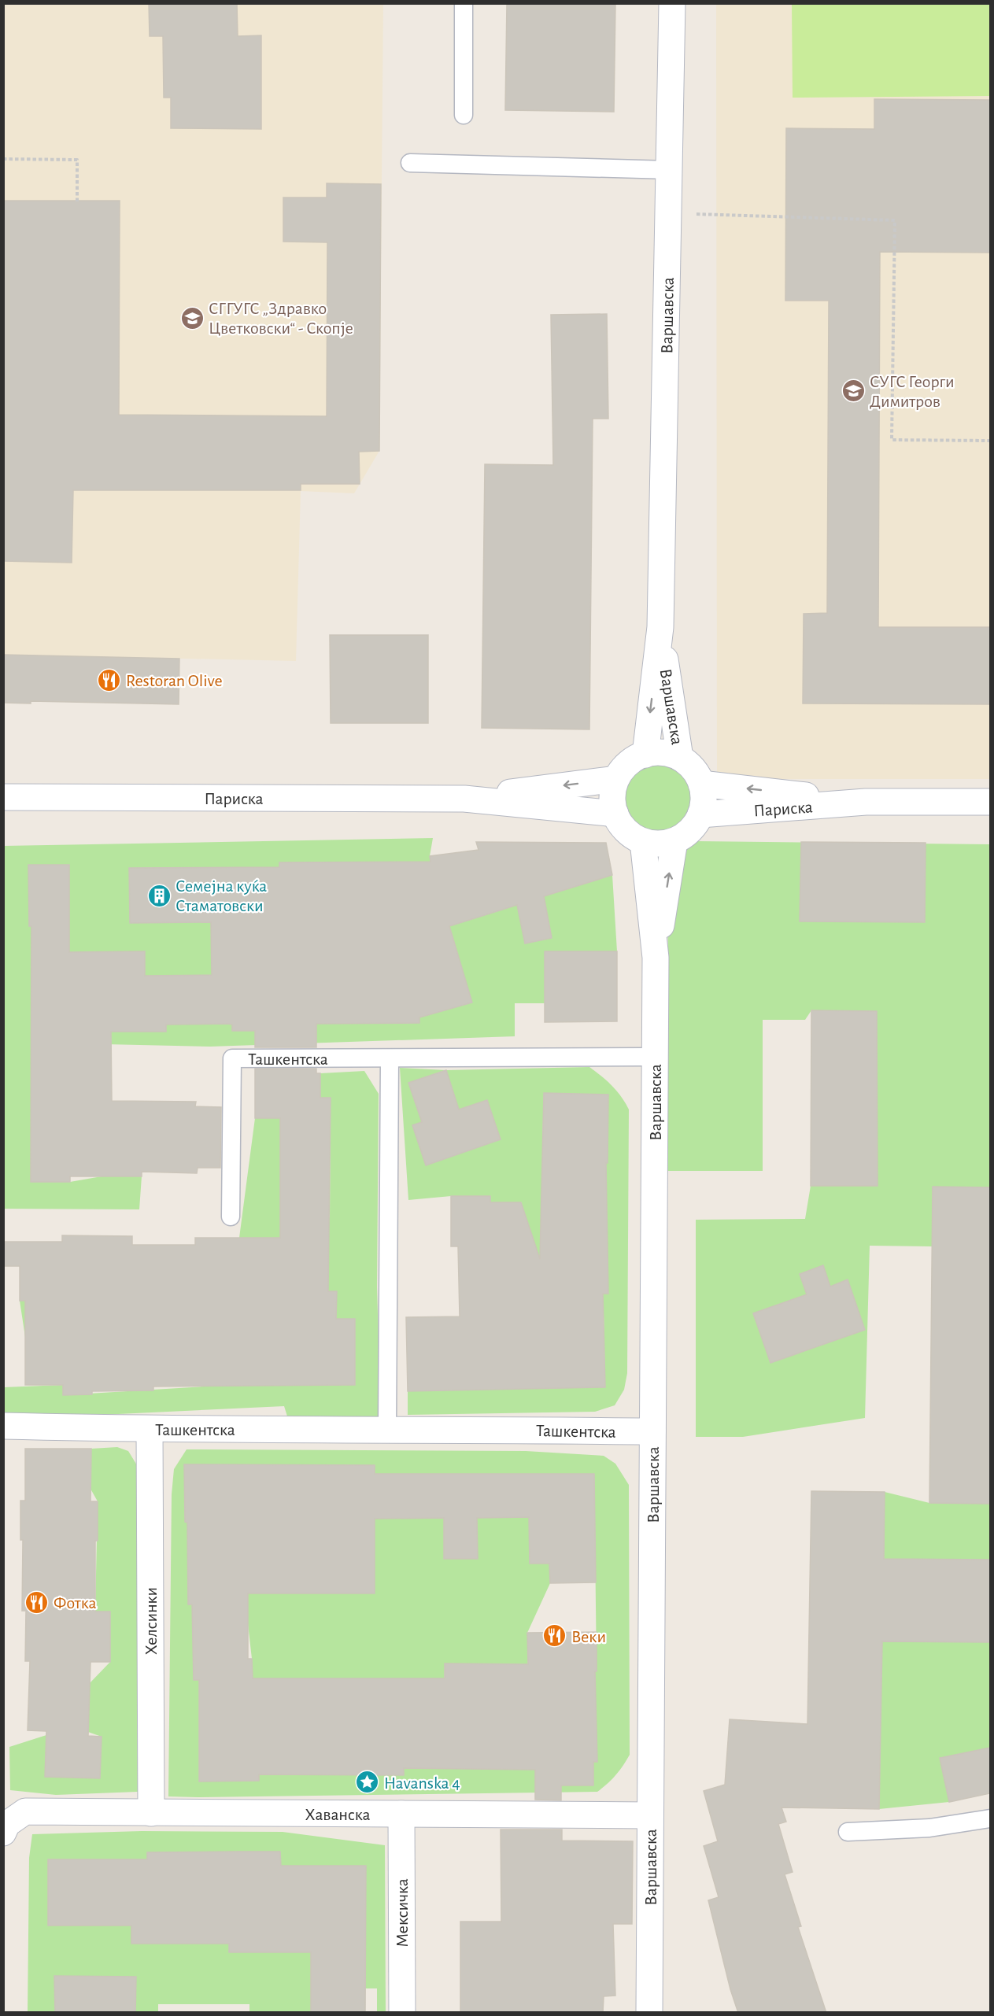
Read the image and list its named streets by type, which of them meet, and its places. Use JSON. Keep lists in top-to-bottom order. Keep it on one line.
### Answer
{"streets":{"street":["Варшавска","Париска","Ташкентска","Хелсинки","Хаванска","Мексичка"]},"crossings":[["Варшавска","Париска"],["Варшавска","Ташкентска"],["Варшавска","Хаванска"],["Ташкентска","Хелсинки"],["Хелсинки","Хаванска"],["Хаванска","Мексичка"]],"places":{"school or university":["СГГУГС „Здравко Цветковски“ - Скопје","СУГС Георги Димитров"],"restaurant":["Restoran Olive","Фотка","Веки"],"building":["Семејна куќа Стаматовски"],"place":["Havanska 4"]}}
